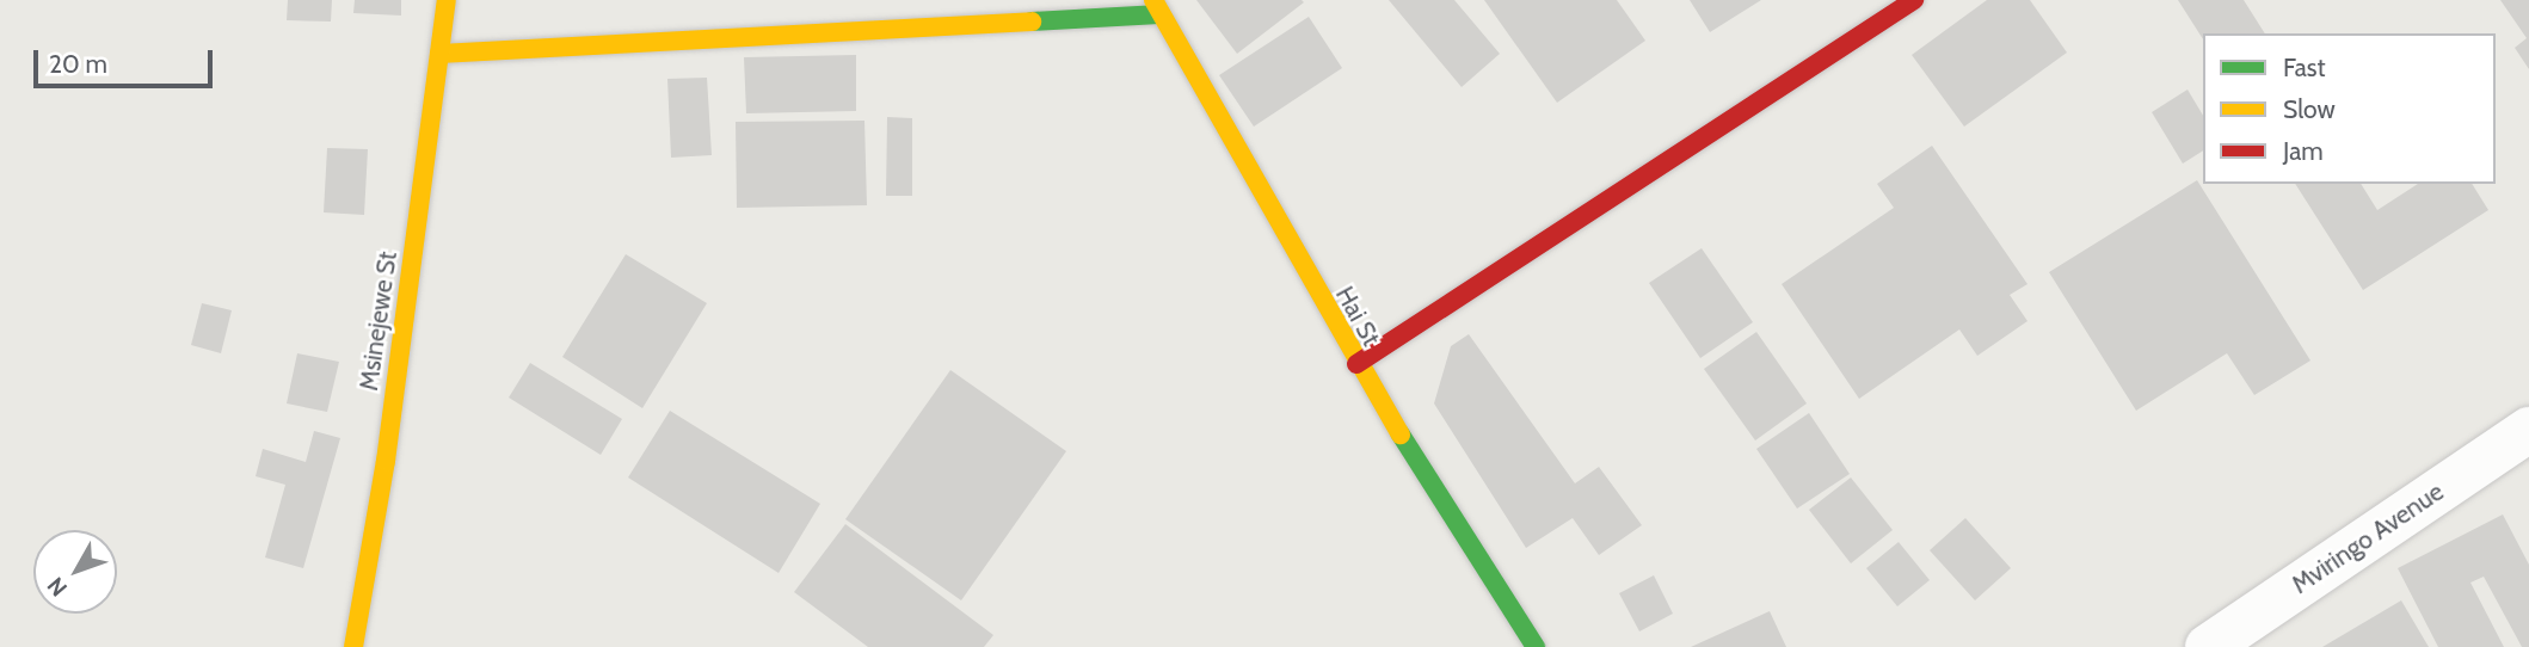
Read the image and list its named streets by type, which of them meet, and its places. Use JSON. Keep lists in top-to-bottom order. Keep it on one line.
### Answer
{"streets":{"street":["Hai St","Msinejewe St","Mviringo Avenue"]},"legend":["Fast","Slow","Jam"],"scale_bar":"20 m","north":"bottom left"}
